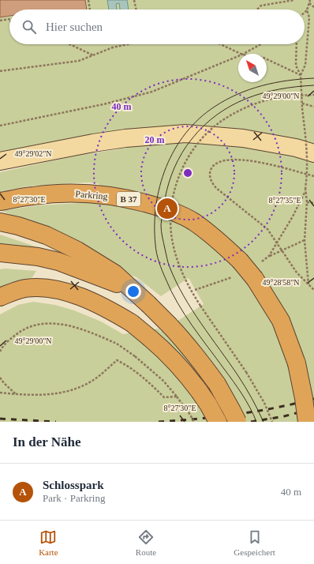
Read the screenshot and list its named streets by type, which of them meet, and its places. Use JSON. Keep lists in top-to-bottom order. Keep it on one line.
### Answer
{"streets":{"highway":["Parkring","B 37"]},"north":"top left","page":{"search":"Hier suchen","pins":"A","heading":"In der Nähe","list":[{"mark":"A","name":"Schlosspark","note":"Park · Parkring","value":"40 m"}],"nav":["Karte","Route","Gespeichert"]},"coordinates":["49°29'00\"N","49°29'02\"N","8°27'30\"E","8°27'35\"E","49°28'58\"N"],"rings":["40 m","20 m"]}
